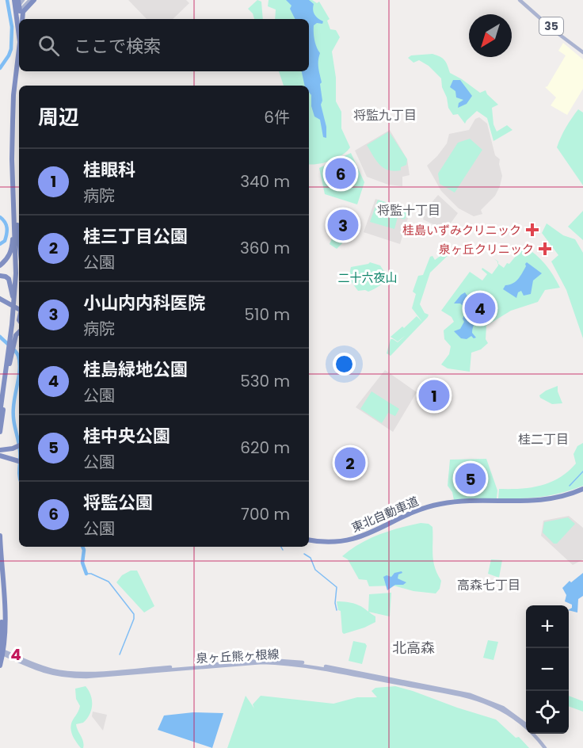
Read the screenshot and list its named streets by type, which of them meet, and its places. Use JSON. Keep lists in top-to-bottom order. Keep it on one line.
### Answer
{"streets":{"highway":["東北自動車道"],"main road":["35","泉ヶ丘熊ヶ根線"]},"districts":["将監九丁目","将監十丁目","桂二丁目","高森七丁目","北高森"],"parks":["二十六夜山"],"places":{"health":["桂島いずみクリニック","泉ヶ丘クリニック"]},"north":"bottom left","page":{"search":"ここで検索","heading":["周辺","6件"],"list":[{"mark":"1","name":"桂眼科","note":"病院","value":"340 m"},{"mark":"2","name":"桂三丁目公園","note":"公園","value":"360 m"},{"mark":"3","name":"小山内内科医院","note":"病院","value":"510 m"},{"mark":"4","name":"桂島緑地公園","note":"公園","value":"530 m"},{"mark":"5","name":"桂中央公園","note":"公園","value":"620 m"},{"mark":"6","name":"将監公園","note":"公園","value":"700 m"}],"pins":["6","3","4","1","2","5"],"map_buttons":["+","−"]},"grid":{"rows":["4"]}}
